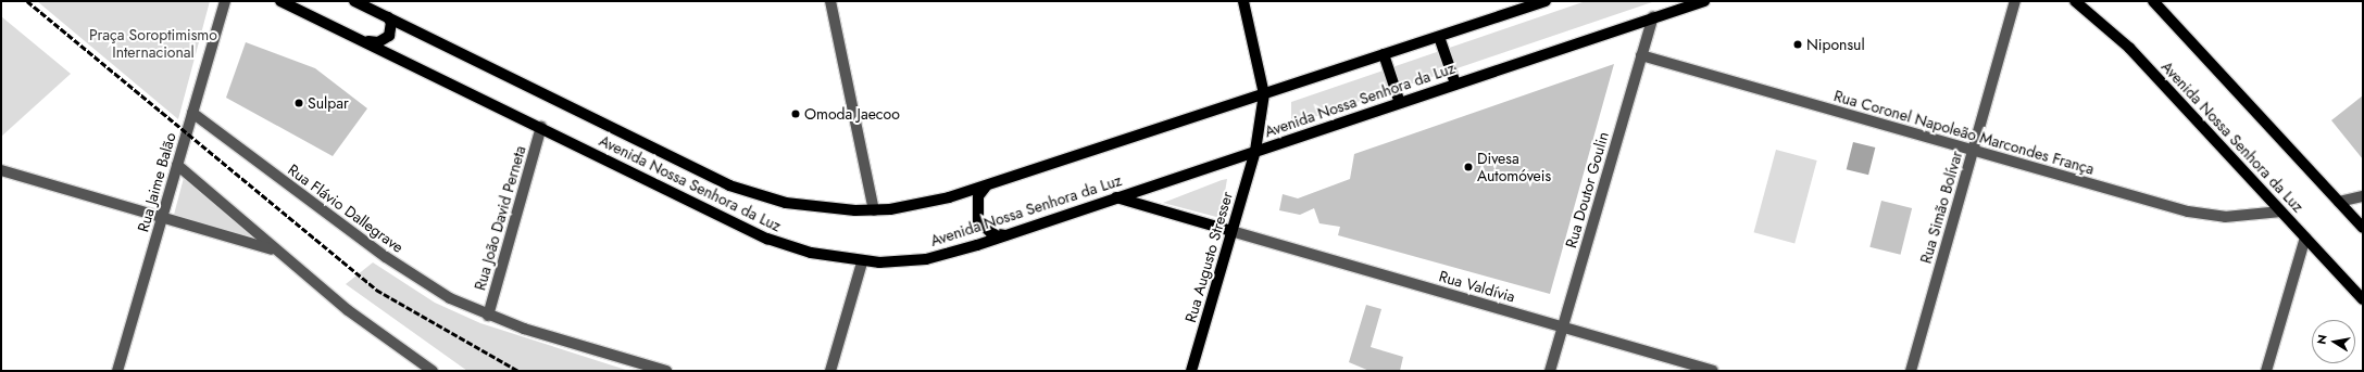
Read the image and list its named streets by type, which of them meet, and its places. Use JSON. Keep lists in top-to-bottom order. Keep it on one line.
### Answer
{"streets":{"main road":["Avenida Nossa Senhora da Luz","Rua Augusto Stresser"],"street":["Rua Coronel Napoleão Marcondes França","Rua Jaime Balão","Rua Doutor Goulin","Rua Simão Bolívar","Rua Flávio Dallegrave","Rua João David Perneta","Rua Valdívia"]},"crossings":[["Avenida Nossa Senhora da Luz","Rua Coronel Napoleão Marcondes França"],["Avenida Nossa Senhora da Luz","Rua Doutor Goulin"],["Avenida Nossa Senhora da Luz","Rua João David Perneta"],["Avenida Nossa Senhora da Luz","Rua Augusto Stresser"],["Rua Coronel Napoleão Marcondes França","Rua Doutor Goulin"],["Rua Coronel Napoleão Marcondes França","Rua Simão Bolívar"],["Rua Jaime Balão","Rua Flávio Dallegrave"],["Rua Doutor Goulin","Rua Valdívia"],["Rua Flávio Dallegrave","Rua João David Perneta"],["Rua Augusto Stresser","Rua Valdívia"]],"parks":["Praça Soroptimismo Internacional"],"places":["Niponsul","Sulpar","Omoda Jaecoo","Divesa Automóveis"],"north":"left"}
